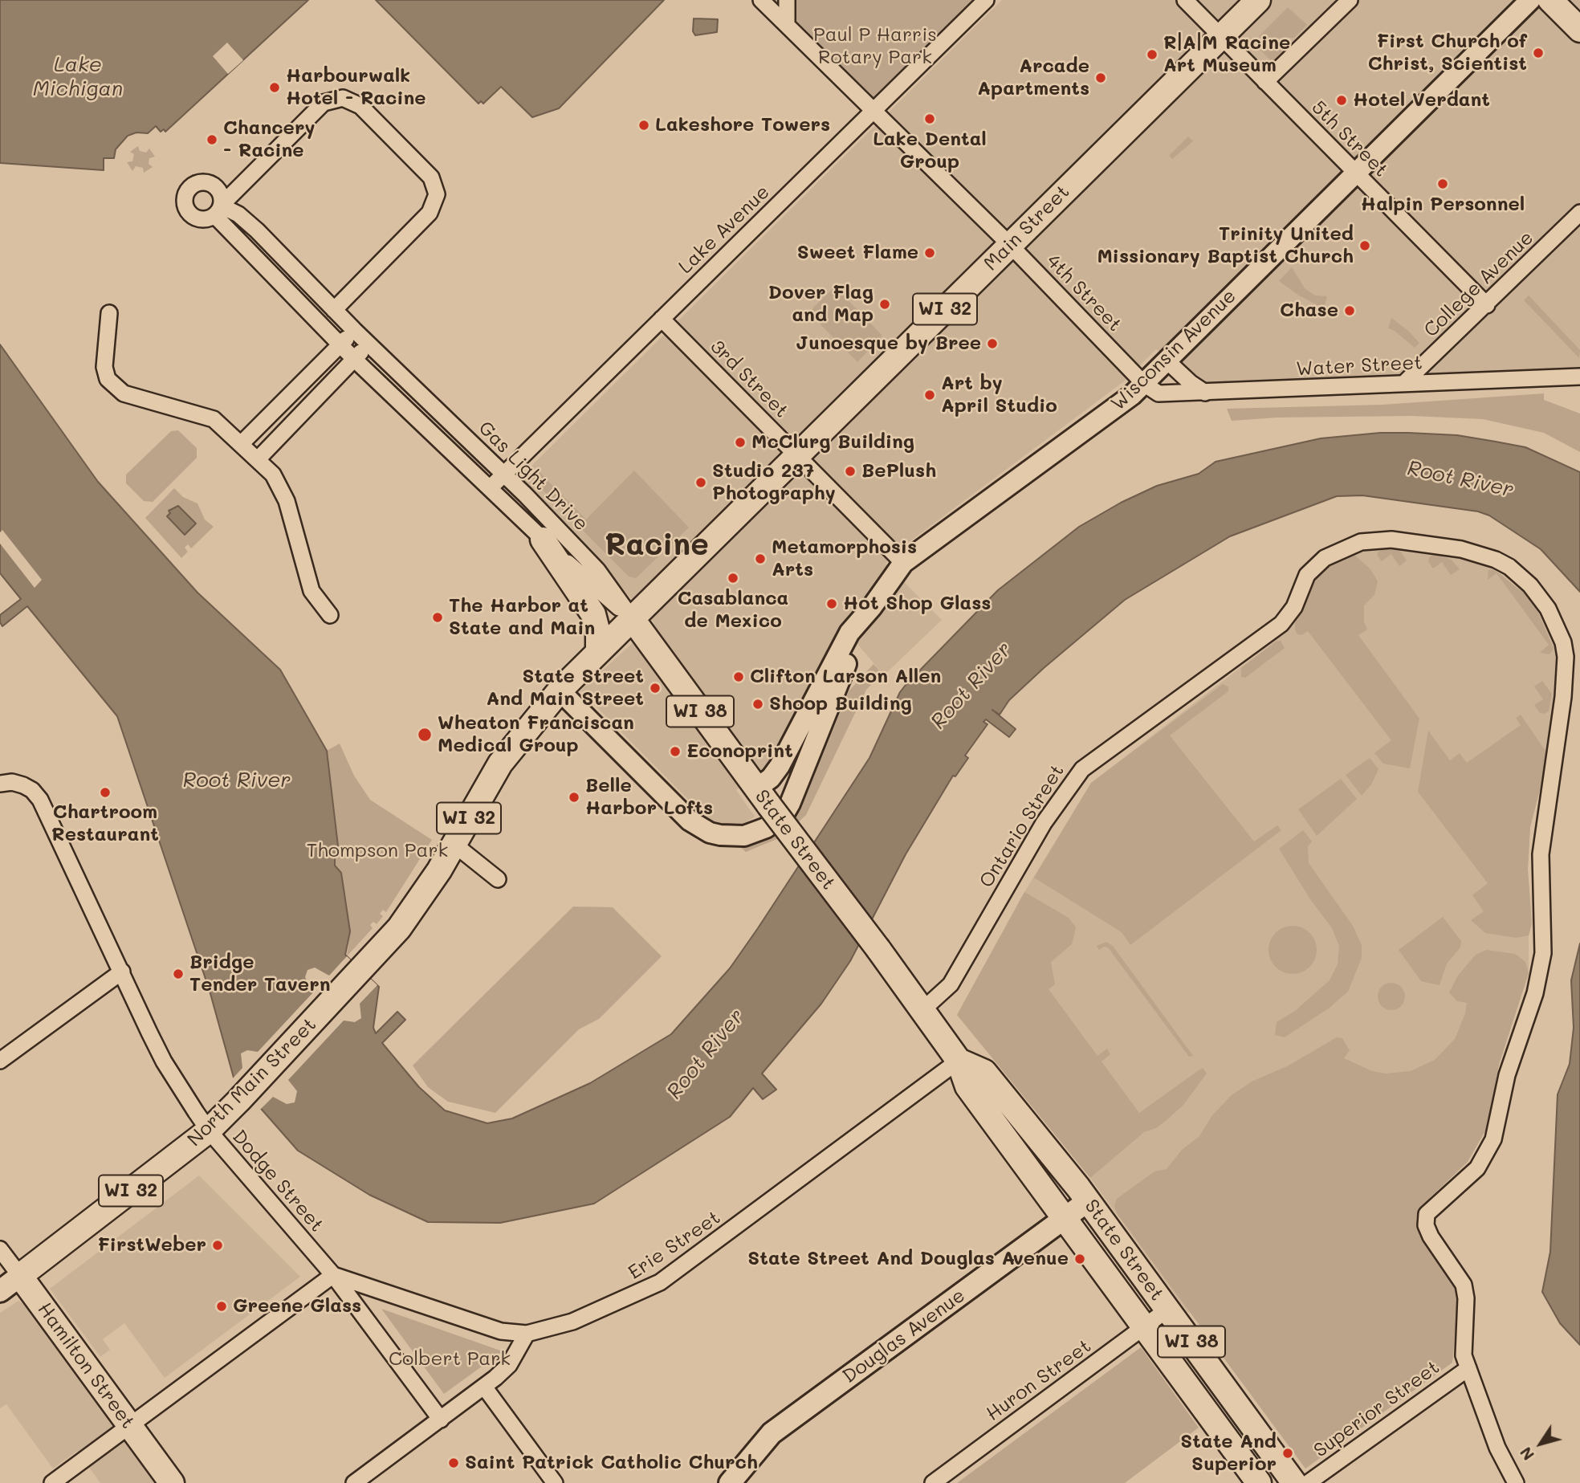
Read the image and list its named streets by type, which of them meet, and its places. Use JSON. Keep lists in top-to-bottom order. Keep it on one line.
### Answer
{"streets":{"main road":["Main Street","WI 32","WI 38","State Street","North Main Street","Douglas Avenue","Hamilton Street"],"street":["5th Street","Lake Avenue","College Avenue","4th Street","Wisconsin Avenue","Water Street","3rd Street","Gas Light Drive","Ontario Street","Dodge Street","Erie Street","Huron Street","Superior Street"]},"crossings":[["5th Street","Main Street"],["5th Street","College Avenue"],["5th Street","Wisconsin Avenue"],["Main Street","4th Street"],["Main Street","Wisconsin Avenue"],["Main Street","3rd Street"],["Main Street","Gas Light Drive"],["Main Street","State Street"],["Main Street","North Main Street"],["Lake Avenue","4th Street"],["Lake Avenue","3rd Street"],["Lake Avenue","Gas Light Drive"],["College Avenue","Water Street"],["4th Street","Wisconsin Avenue"],["4th Street","Water Street"],["Wisconsin Avenue","Water Street"],["Wisconsin Avenue","3rd Street"],["Wisconsin Avenue","State Street"],["Gas Light Drive","State Street"],["Ontario Street","State Street"],["Ontario Street","Superior Street"],["State Street","Erie Street"],["State Street","Douglas Avenue"],["State Street","Huron Street"],["North Main Street","Dodge Street"],["North Main Street","Hamilton Street"]],"districts":["Racine"],"water":["Lake Michigan","Root River"],"parks":["Paul P Harris Rotary Park","Thompson Park","Colbert Park"],"places":["First Church of Christ, Scientist","R|A|M Racine Art Museum","Arcade Apartments","Harbourwalk Hotel - Racine","Hotel Verdant","Lake Dental Group","Lakeshore Towers","Chancery - Racine","Halpin Personnel","Trinity United Missionary Baptist Church","Sweet Flame","Dover Flag and Map","Chase","Junoesque by Bree","Art by April Studio","McClurg Building","BePlush","Studio 237 Photography","Metamorphosis Arts","Casablanca de Mexico","Hot Shop Glass","The Harbor at State and Main","Clifton Larson Allen","State Street And Main Street","Shoop Building","Wheaton Franciscan Medical Group","Econoprint","Chartroom Restaurant","Belle Harbor Lofts","Bridge Tender Tavern","FirstWeber","State Street And Douglas Avenue","Greene Glass","State And Superior","Saint Patrick Catholic Church"],"north":"bottom left"}
